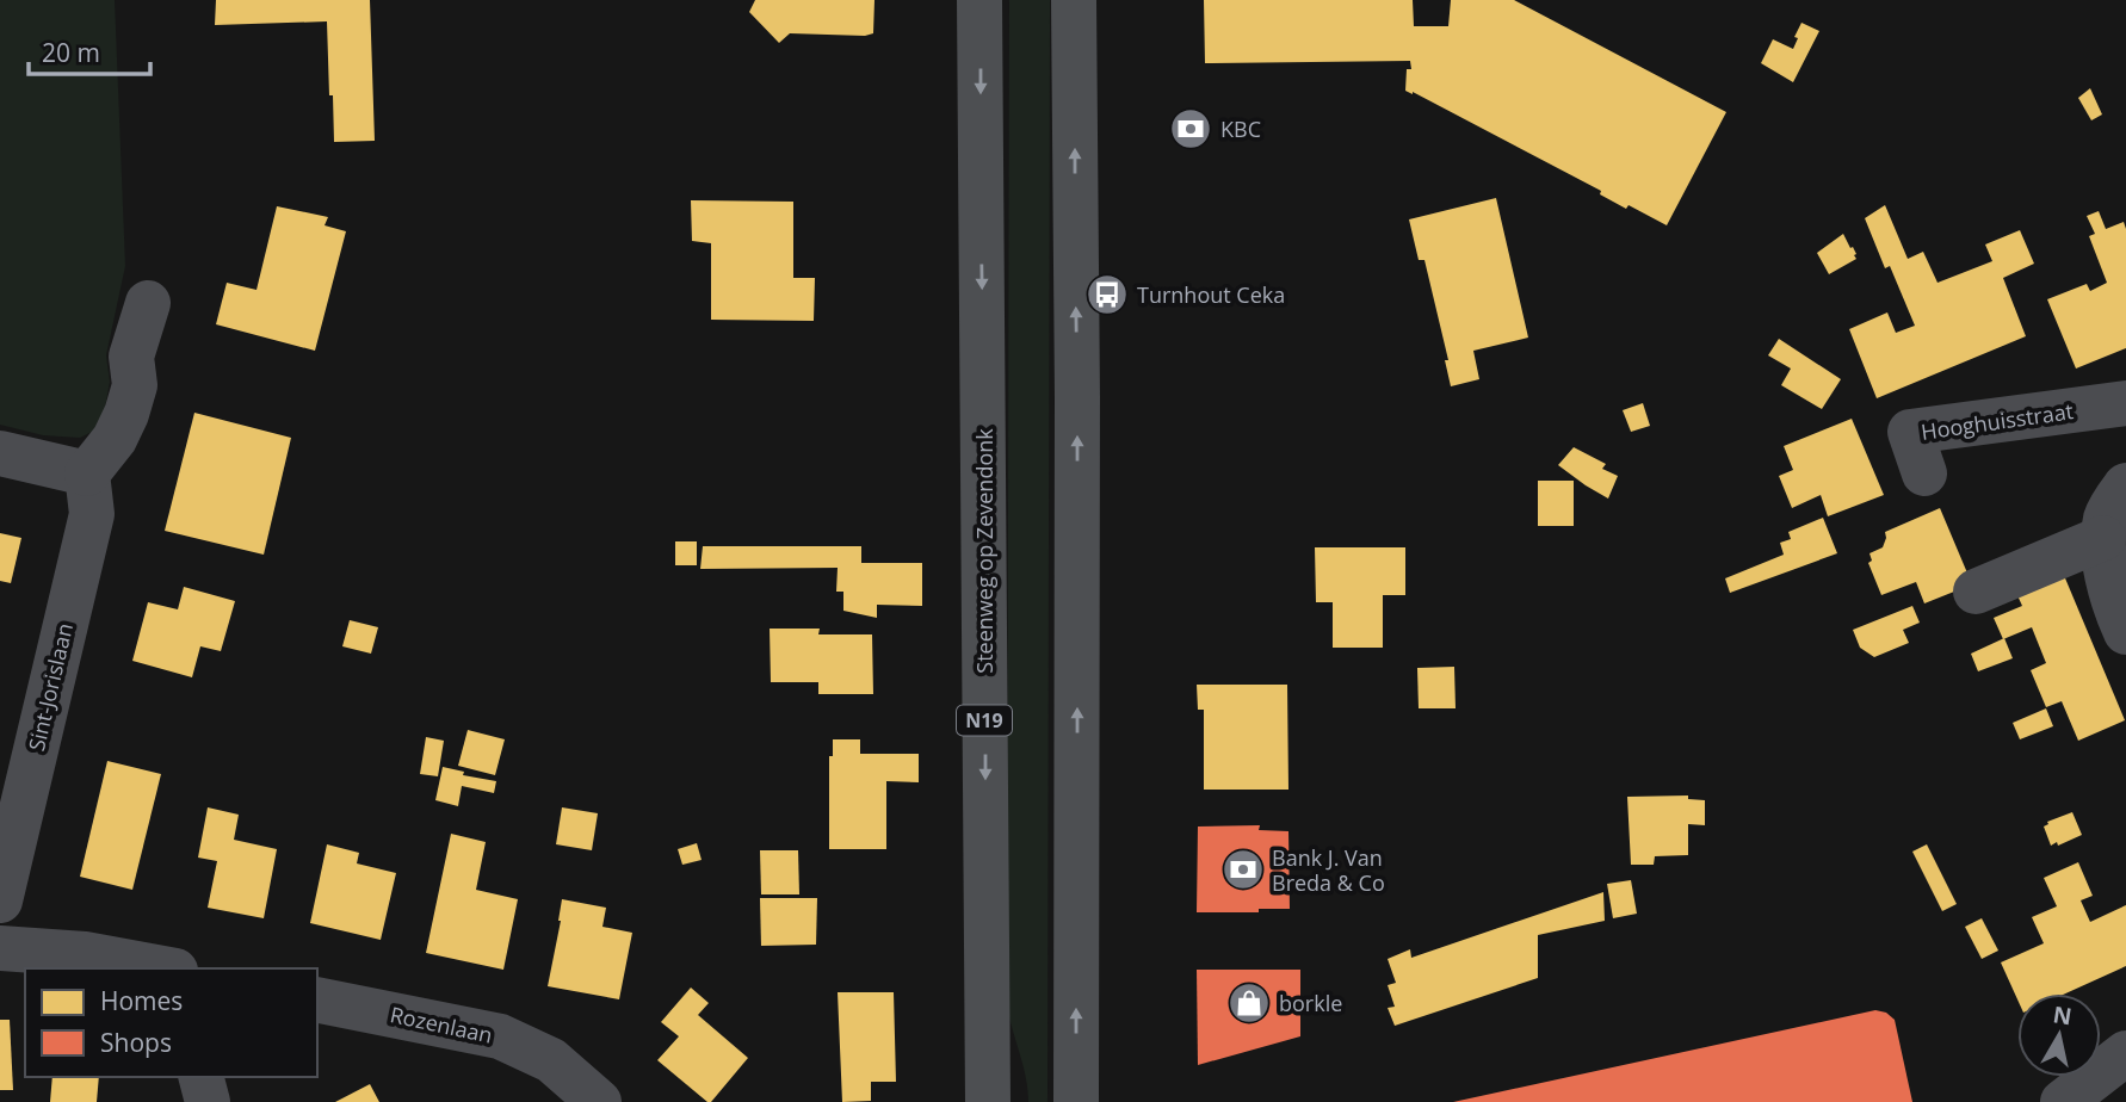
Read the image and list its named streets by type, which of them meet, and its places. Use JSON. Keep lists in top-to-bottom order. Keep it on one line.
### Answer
{"streets":{"main road":["Steenweg op Zevendonk","N19"],"street":["Hooghuisstraat","Sint-Jorislaan","Rozenlaan"]},"places":{"bank":["KBC","Bank J. Van Breda & Co"],"bus stop":["Turnhout Ceka"],"shop":["borkle"]},"legend":["Homes","Shops"],"scale_bar":"20 m","north":"top"}
